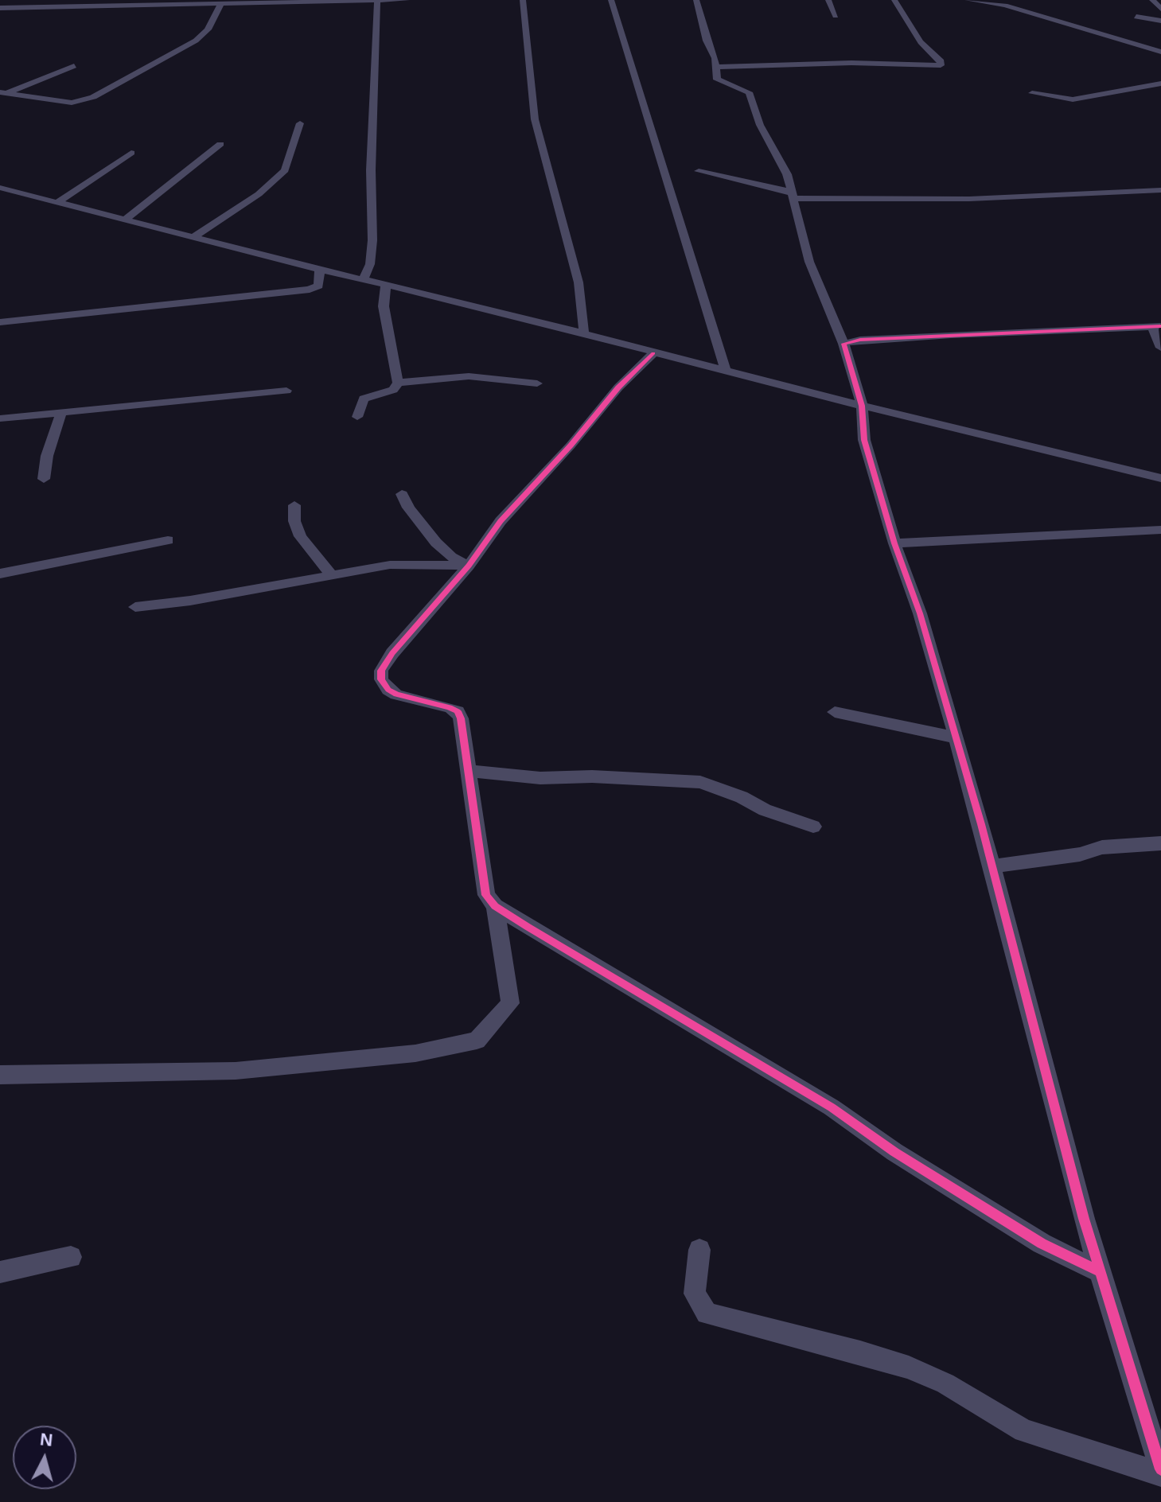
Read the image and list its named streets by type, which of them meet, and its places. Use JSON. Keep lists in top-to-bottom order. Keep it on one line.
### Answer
{"north":"top"}
